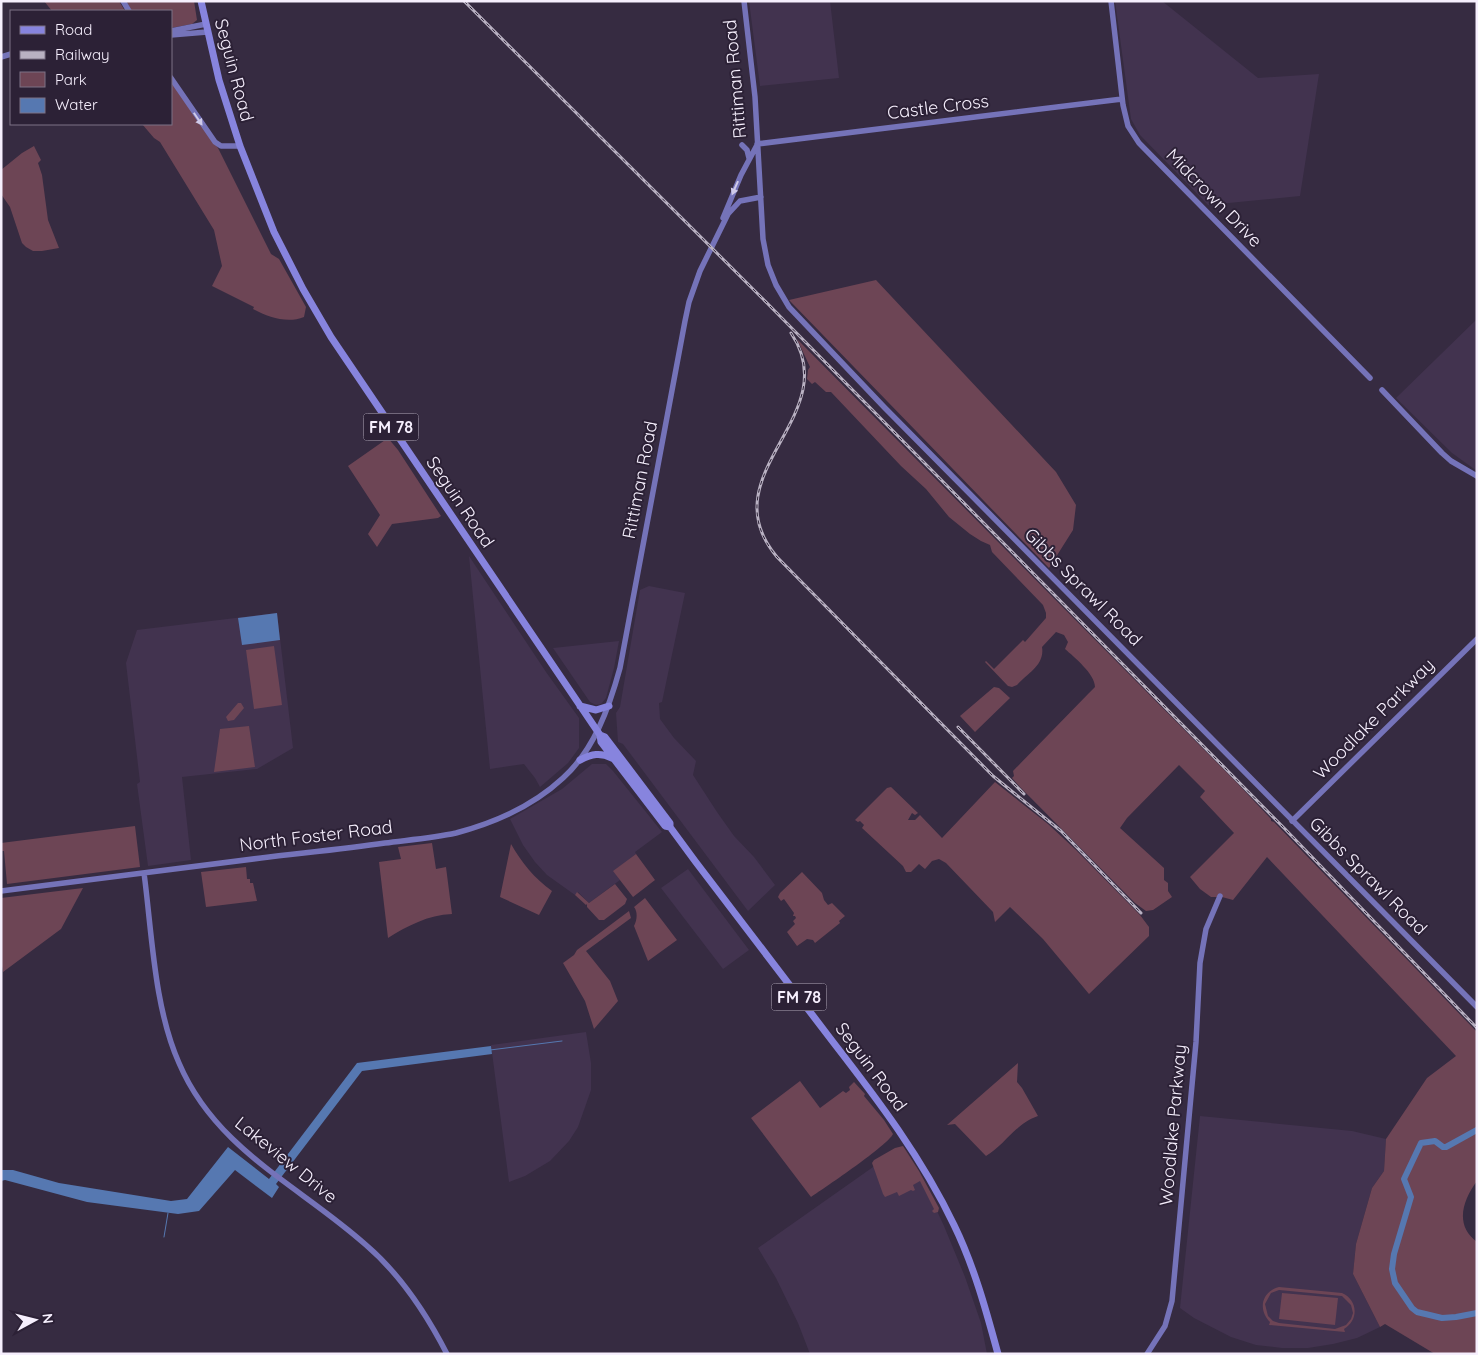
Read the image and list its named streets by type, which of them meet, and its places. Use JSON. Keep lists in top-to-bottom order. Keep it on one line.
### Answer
{"streets":{"main road":["Seguin Road","Rittiman Road","Castle Cross","Midcrown Drive","FM 78","Gibbs Sprawl Road","Woodlake Parkway","North Foster Road","Lakeview Drive"]},"crossings":[["Seguin Road","Rittiman Road"],["Seguin Road","North Foster Road"],["Rittiman Road","Castle Cross"],["Rittiman Road","Gibbs Sprawl Road"],["Rittiman Road","North Foster Road"],["Castle Cross","Midcrown Drive"],["Castle Cross","Gibbs Sprawl Road"],["Gibbs Sprawl Road","Woodlake Parkway"],["North Foster Road","Lakeview Drive"]],"legend":["Road","Railway","Park","Water"],"north":"right"}
